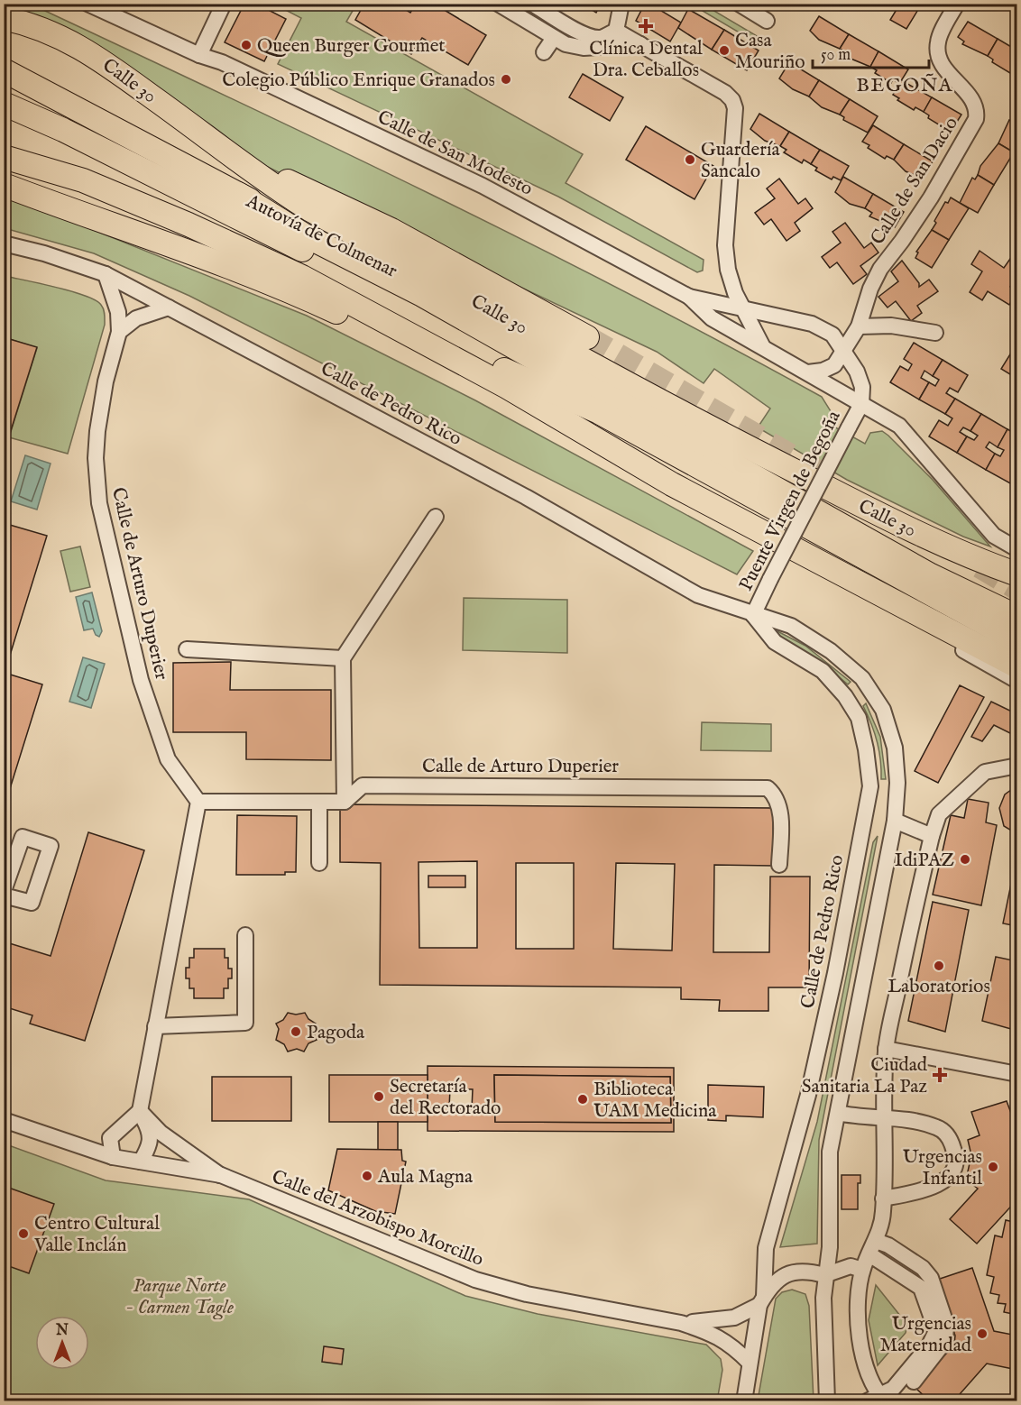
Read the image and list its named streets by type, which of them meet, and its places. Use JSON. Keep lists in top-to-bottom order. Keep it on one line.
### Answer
{"streets":{"highway":["Calle 30","Autovía de Colmenar"],"street":["Calle de San Modesto","Calle de San Dacio","Calle de Pedro Rico","Puente Virgen de Begoña","Calle de Arturo Duperier","Calle del Arzobispo Morcillo"]},"crossings":[["Calle 30","Autovía de Colmenar"],["Calle de San Modesto","Calle de San Dacio"],["Calle de San Modesto","Puente Virgen de Begoña"],["Calle de Pedro Rico","Puente Virgen de Begoña"],["Calle de Pedro Rico","Calle de Arturo Duperier"],["Calle de Pedro Rico","Calle del Arzobispo Morcillo"]],"districts":["BEGOÑA"],"parks":["Parque Norte - Carmen Tagle"],"places":{"health":["Clínica Dental Dra. Ceballos","Ciudad Sanitaria La Paz"],"other":["Queen Burger Gourmet","Casa Mouriño","Colegio Público Enrique Granados","Guardería Sancalo","IdiPAZ","Laboratorios","Pagoda","Secretaría del Rectorado","Biblioteca UAM Medicina","Urgencias Infantil","Aula Magna","Centro Cultural Valle Inclán","Urgencias Maternidad"]},"scale_bar":"50 m","north":"top"}
